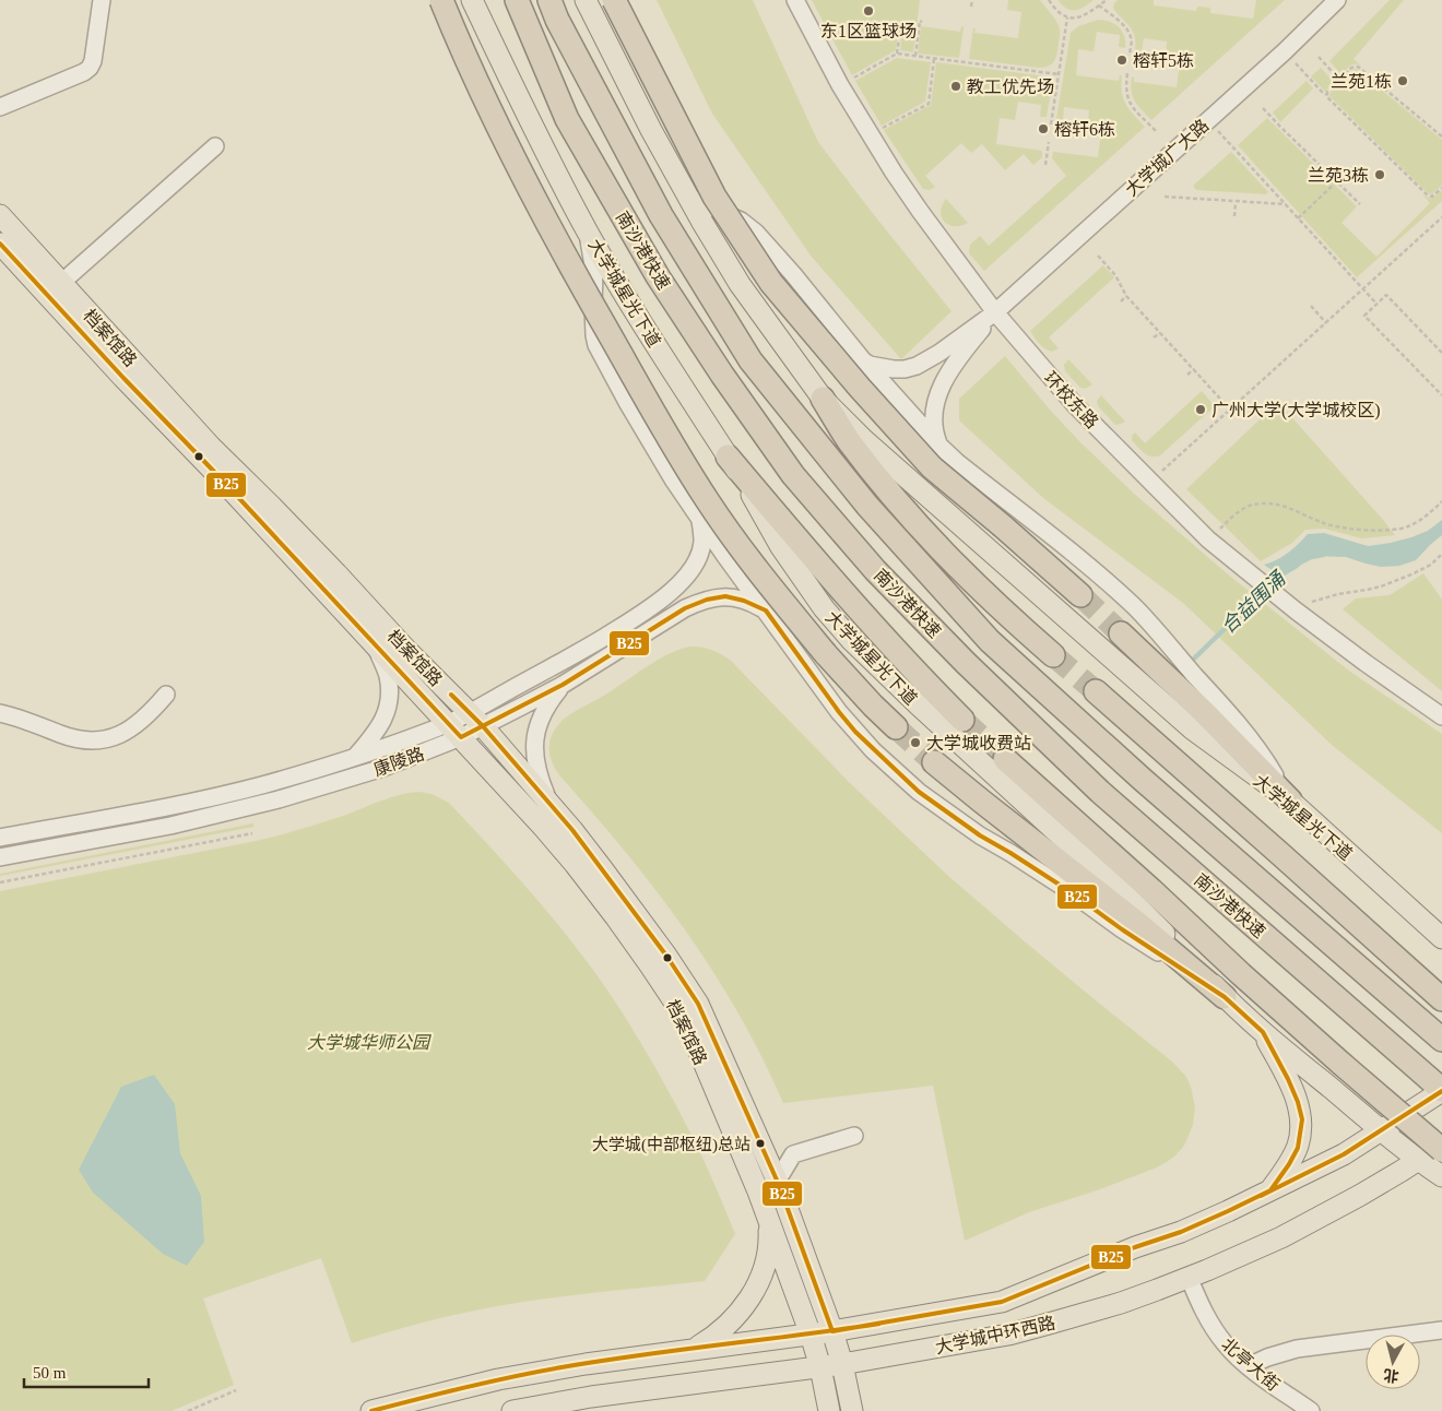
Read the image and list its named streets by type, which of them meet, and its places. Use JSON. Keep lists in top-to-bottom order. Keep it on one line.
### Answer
{"streets":{"highway":["南沙港快速"],"main road":["大学城星光下道","档案馆路","大学城中环西路"],"street":["大学城广大路","环校东路","康陵路","北亭大街"]},"crossings":[["大学城广大路","环校东路"],["南沙港快速","大学城中环西路"],["大学城星光下道","大学城中环西路"],["档案馆路","康陵路"],["档案馆路","大学城中环西路"],["大学城中环西路","北亭大街"]],"water":["合益围涌"],"parks":["大学城华师公园"],"places":["东1区篮球场","榕轩5栋","兰苑1栋","教工优先场","榕轩6栋","兰苑3栋","广州大学(大学城校区)","大学城收费站","大学城(中部枢纽)总站"],"lines":["transit line B25"],"scale_bar":"50 m","north":"bottom"}
